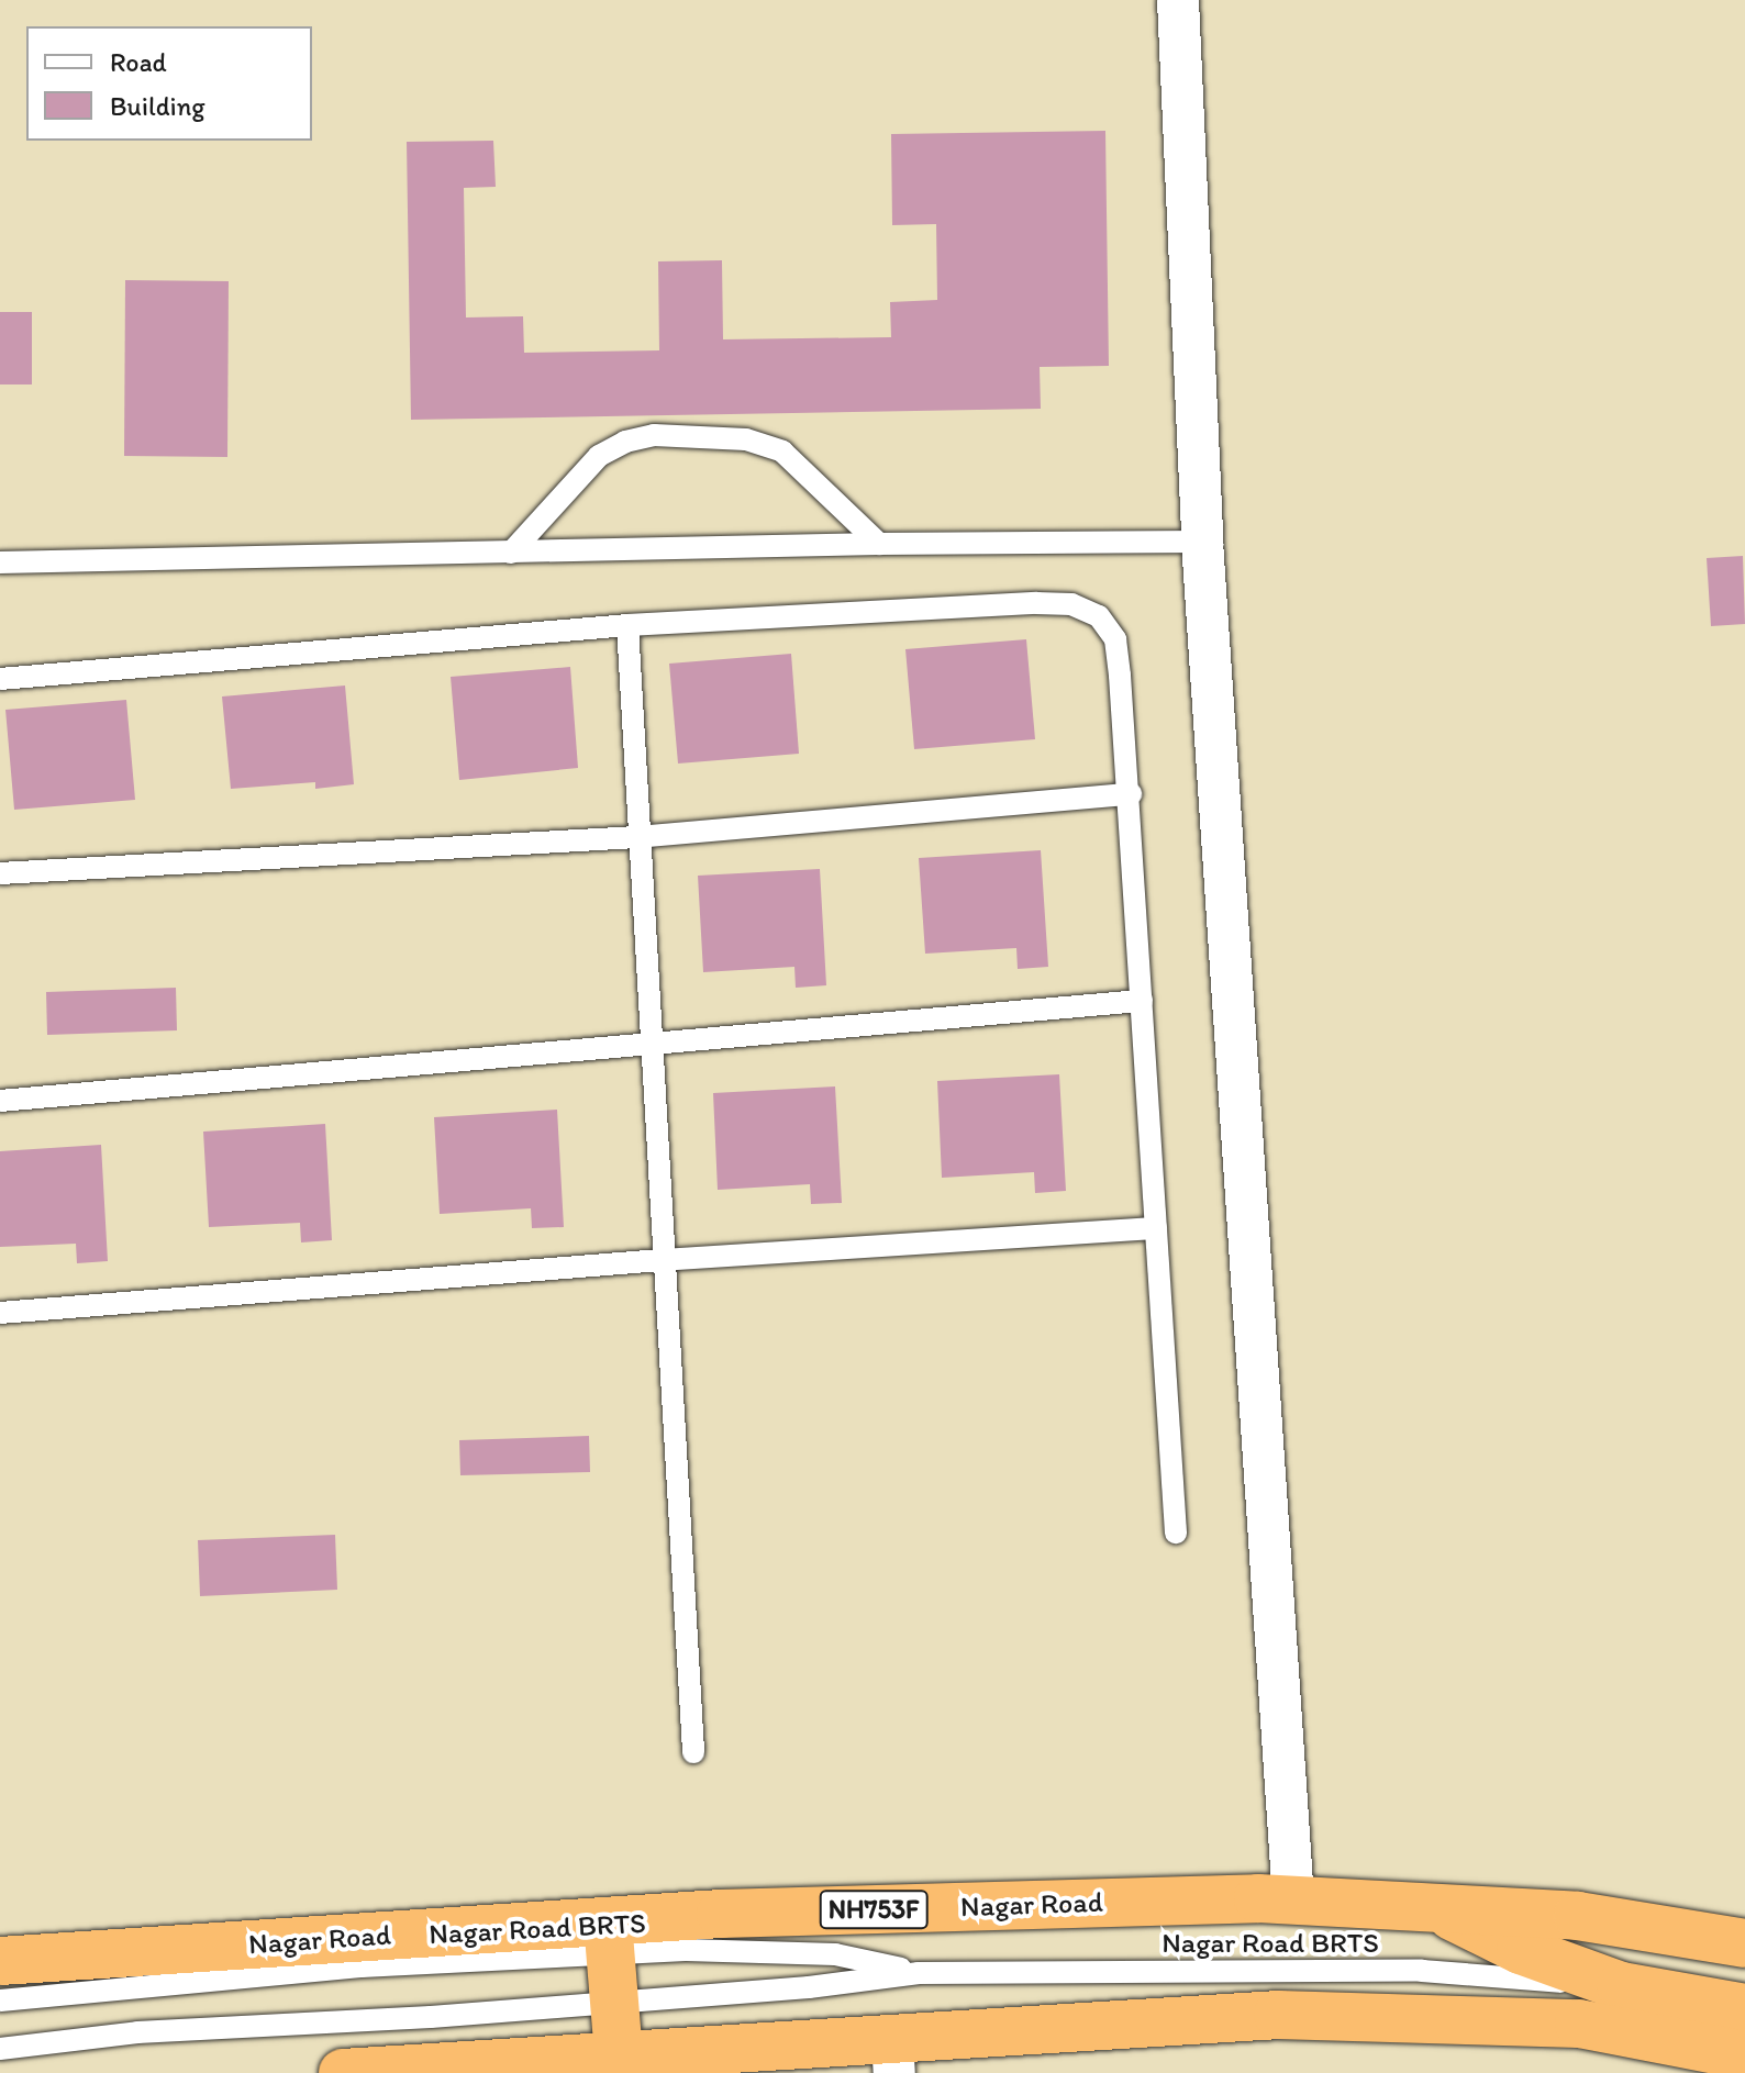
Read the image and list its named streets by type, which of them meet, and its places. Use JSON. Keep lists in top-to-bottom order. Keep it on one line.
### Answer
{"streets":{"highway":["Nagar Road","NH753F"],"lane":["Nagar Road BRTS"]},"crossings":[["Nagar Road","Nagar Road BRTS"]],"legend":["Road","Building"]}
